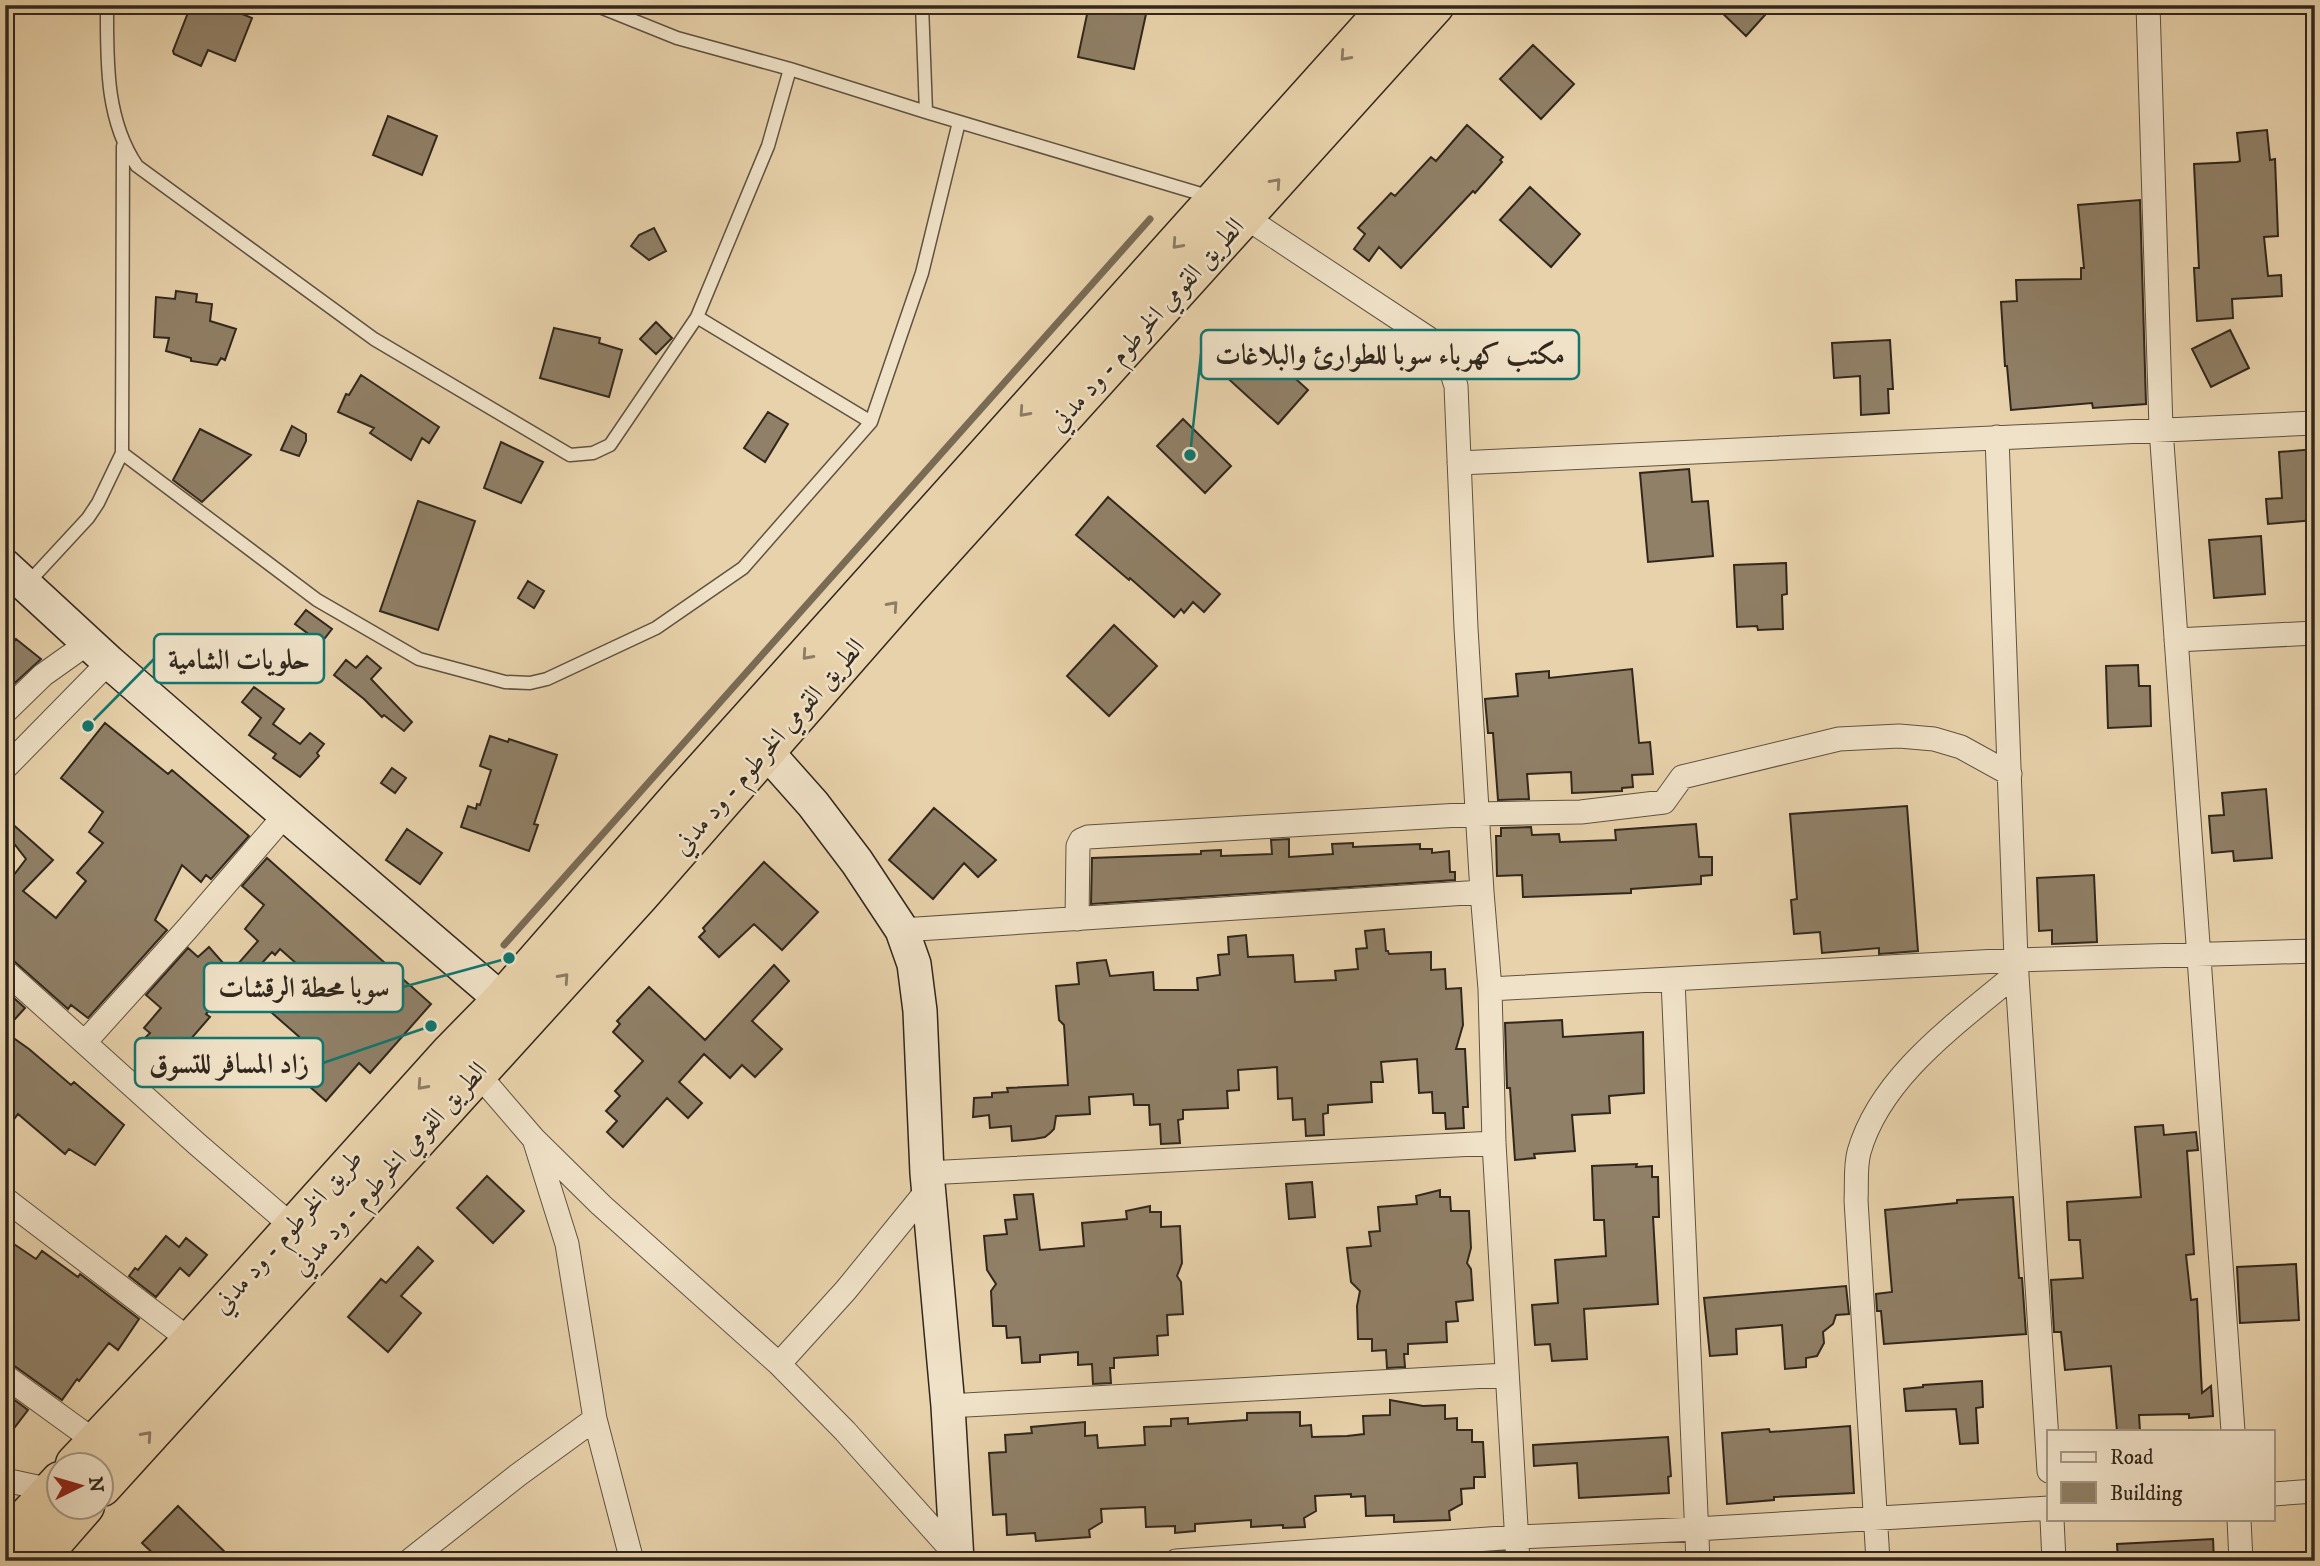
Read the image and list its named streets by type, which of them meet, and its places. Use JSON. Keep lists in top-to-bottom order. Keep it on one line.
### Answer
{"streets":{"highway":["الطريق القومي الخرطوم - ود مدني","طريق الخرطوم - ود مدني"]},"crossings":[["الطريق القومي الخرطوم - ود مدني","طريق الخرطوم - ود مدني"]],"one_way":["طريق الخرطوم - ود مدني"],"places":["مكتب كهرباء سوبا للطوارئ والبلاغات","حلويات الشامية","سوبا محطة الرقشات","زاد المسافر للتسوق"],"legend":["Road","Building"],"north":"right"}
